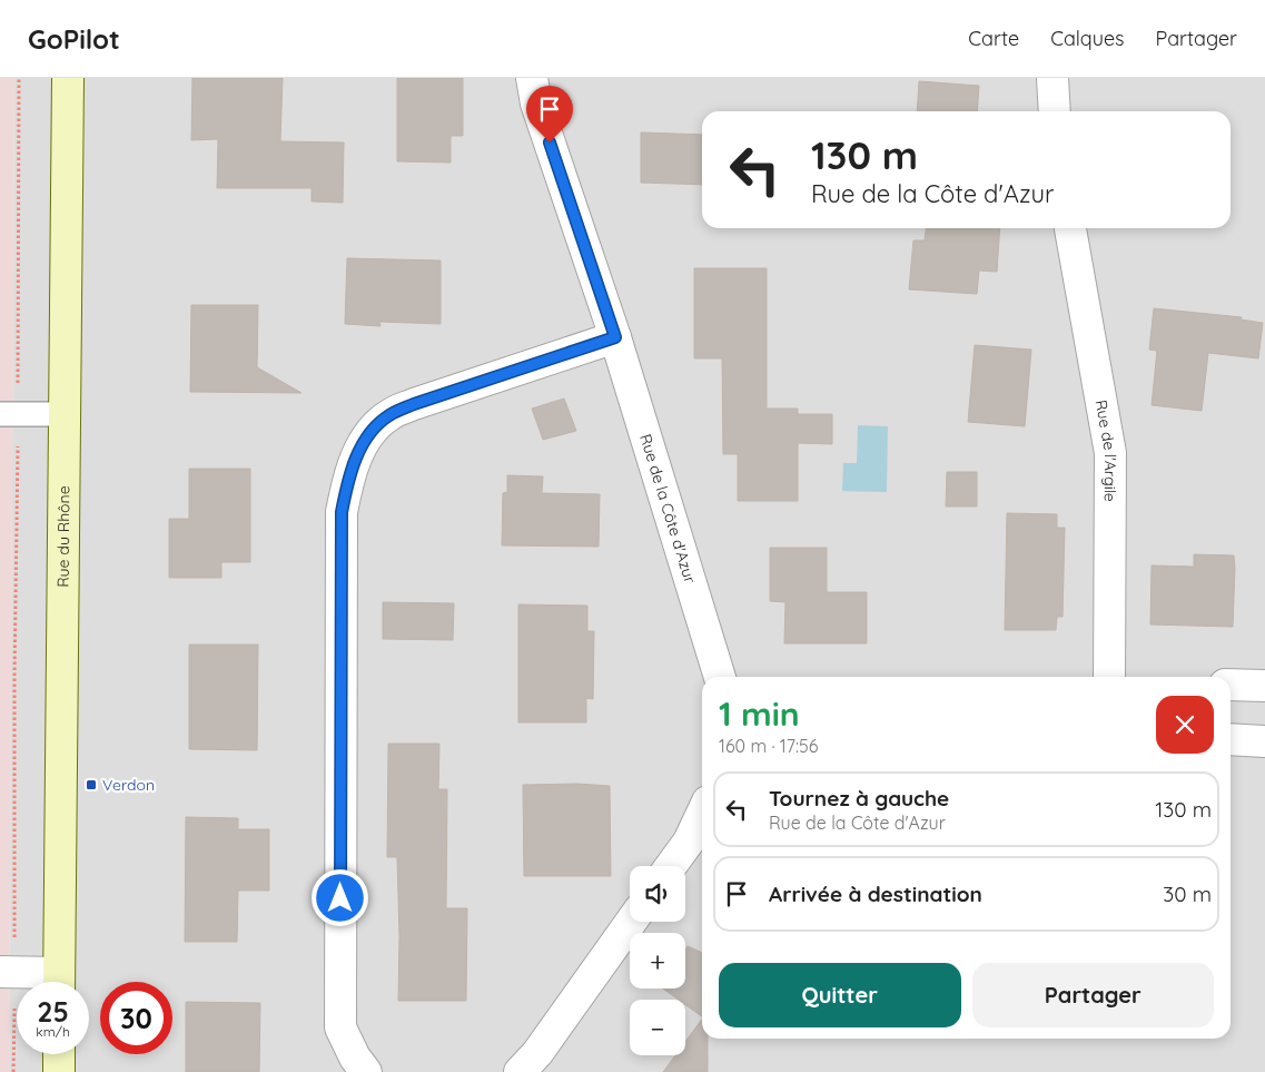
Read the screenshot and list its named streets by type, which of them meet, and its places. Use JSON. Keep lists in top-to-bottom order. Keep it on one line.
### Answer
{"streets":{"main road":["Rue du Rhône"],"street":["Rue de l'Argile","Rue de la Côte d'Azur"]},"places":{"transit":["Verdon"]},"page":{"header":"GoPilot","nav":["Carte","Calques","Partager"],"turn":["130 m","Rue de la Côte d'Azur"],"heading":["1 min","160 m · 17:56"],"list":[{"name":"Tournez à gauche","note":"Rue de la Côte d'Azur","value":"130 m"},{"name":"Arrivée à destination","value":"30 m"}],"map_buttons":["+","−"],"buttons":["Quitter","Partager"],"speed":"25 km/h","limit":"30"}}
